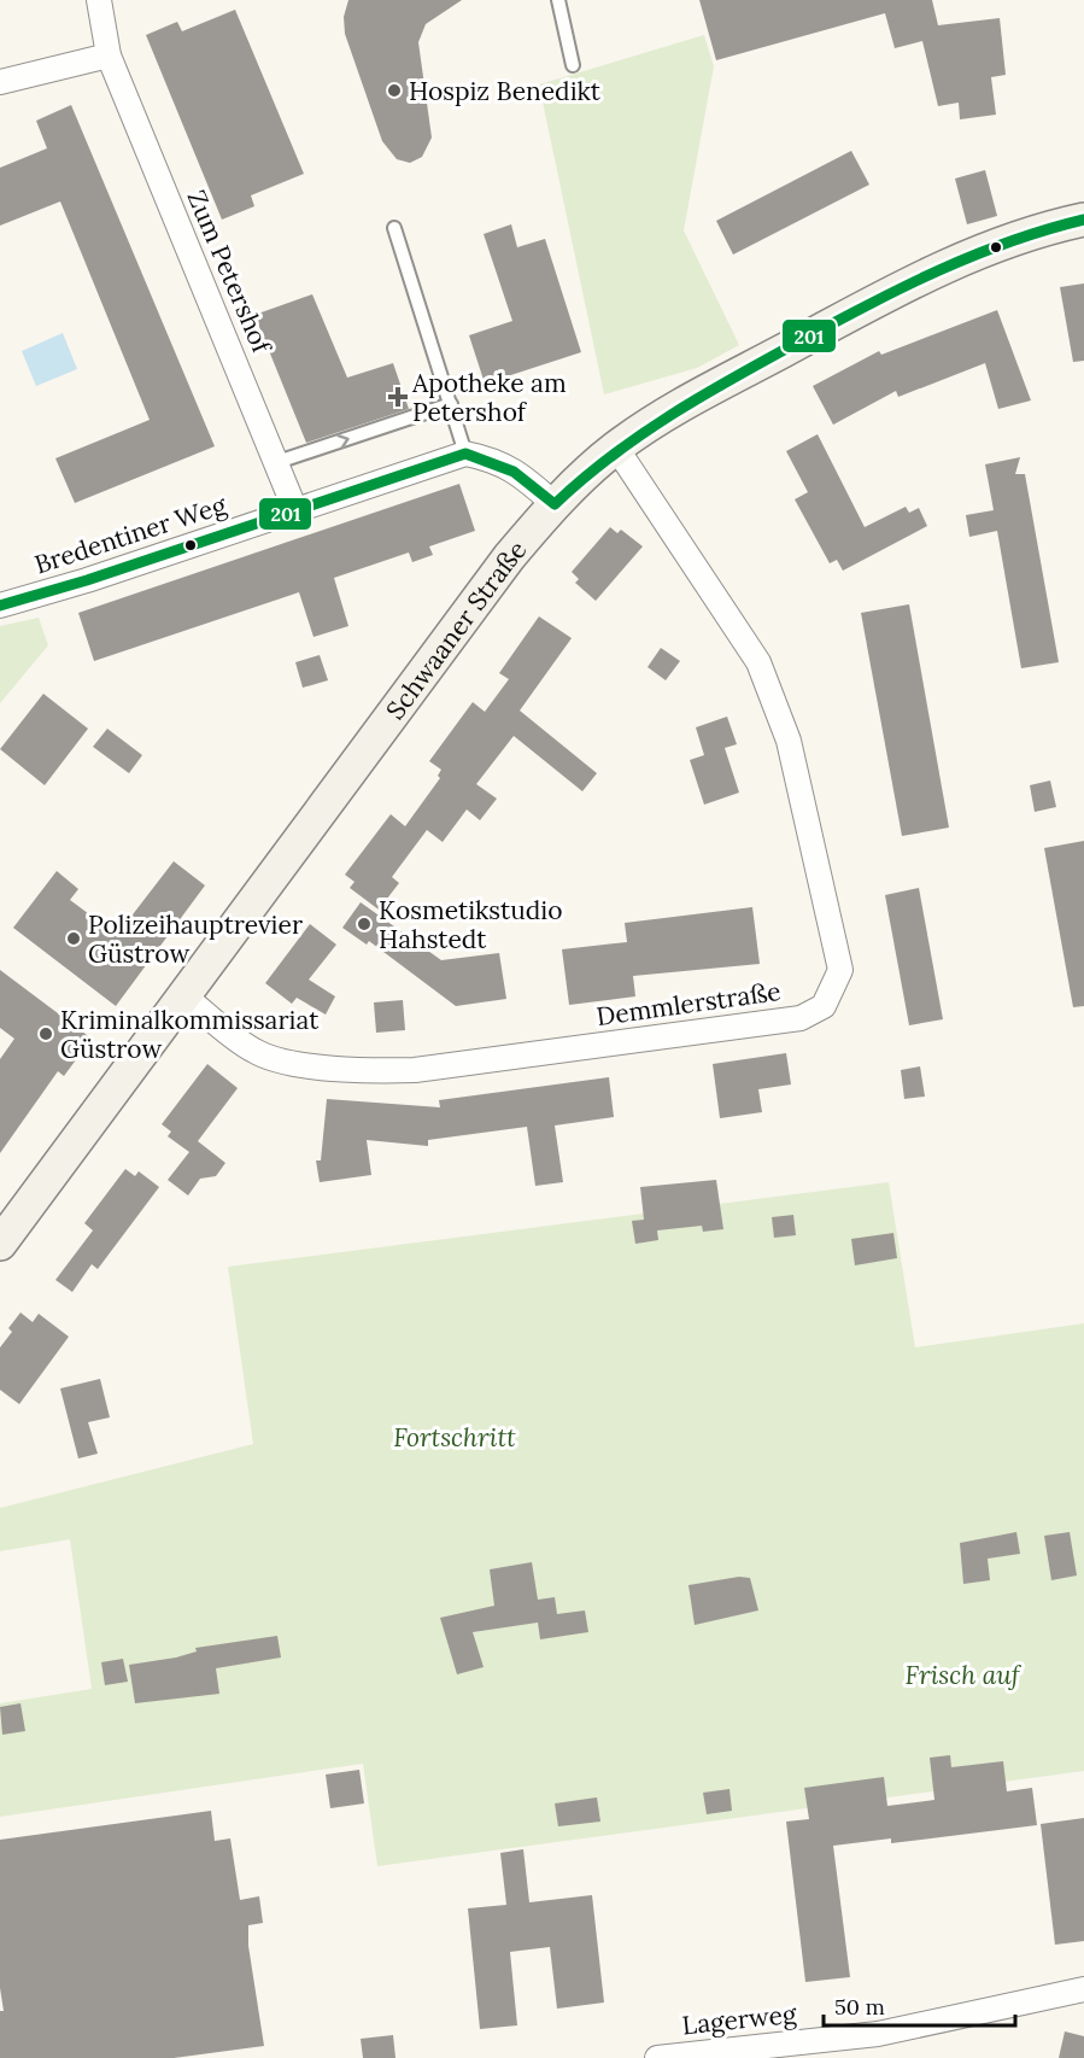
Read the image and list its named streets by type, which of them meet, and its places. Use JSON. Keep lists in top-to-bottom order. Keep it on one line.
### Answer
{"streets":{"main road":["Schwaaner Straße"],"street":["Zum Petershof","Bredentiner Weg","Demmlerstraße","Lagerweg"]},"crossings":[["Zum Petershof","Bredentiner Weg"],["Schwaaner Straße","Demmlerstraße"]],"parks":["Fortschritt","Frisch auf"],"places":{"other":["Hospiz Benedikt","Kosmetikstudio Hahstedt","Polizeihauptrevier Güstrow","Kriminalkommissariat Güstrow"],"health":["Apotheke am Petershof"]},"lines":["transit line 201"],"scale_bar":"50 m"}
